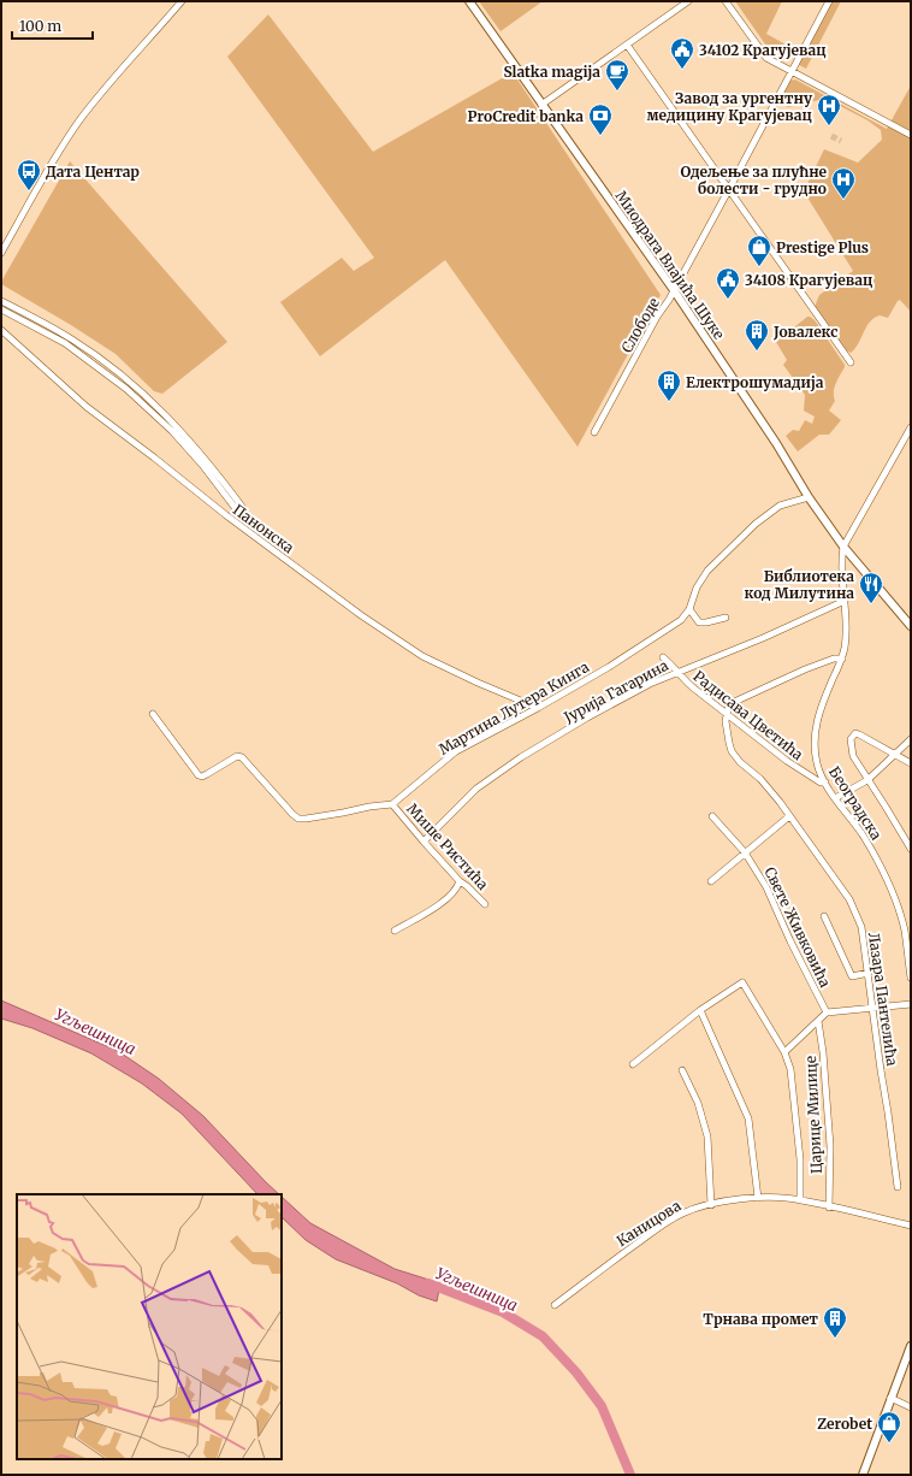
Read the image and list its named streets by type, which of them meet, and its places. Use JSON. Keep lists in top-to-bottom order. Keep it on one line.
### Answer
{"streets":{"main road":["Миодрага Влајића Шуке"],"street":["Слободе","Панонска","Јурија Гагарина","Мартина Лутера Кинга","Радисава Цветића","Београдска","Мише Ристића","Свете Живковића","Лазара Пантелића","Царице Милице","Каницова"]},"crossings":[["Миодрага Влајића Шуке","Слободе"],["Миодрага Влајића Шуке","Мартина Лутера Кинга"],["Миодрага Влајића Шуке","Београдска"],["Панонска","Мартина Лутера Кинга"],["Јурија Гагарина","Радисава Цветића"],["Јурија Гагарина","Београдска"],["Јурија Гагарина","Мише Ристића"],["Мартина Лутера Кинга","Мише Ристића"],["Радисава Цветића","Београдска"],["Радисава Цветића","Лазара Пантелића"],["Царице Милице","Каницова"]],"water":["Угљешница"],"places":{"public building":["34102 Крагујевац","34108 Крагујевац"],"cafe":["Slatka magija"],"hospital":["Завод за ургентну медицину Крагујевац","Одељење за плућне болести - грудно"],"bank":["ProCredit banka"],"bus stop":["Дата Центар"],"shop":["Prestige Plus","Zerobet"],"building":["Јовалекс","Електрошумадија","Трнава промет"],"restaurant":["Библиотека код Милутина"]},"scale_bar":"100 m"}
